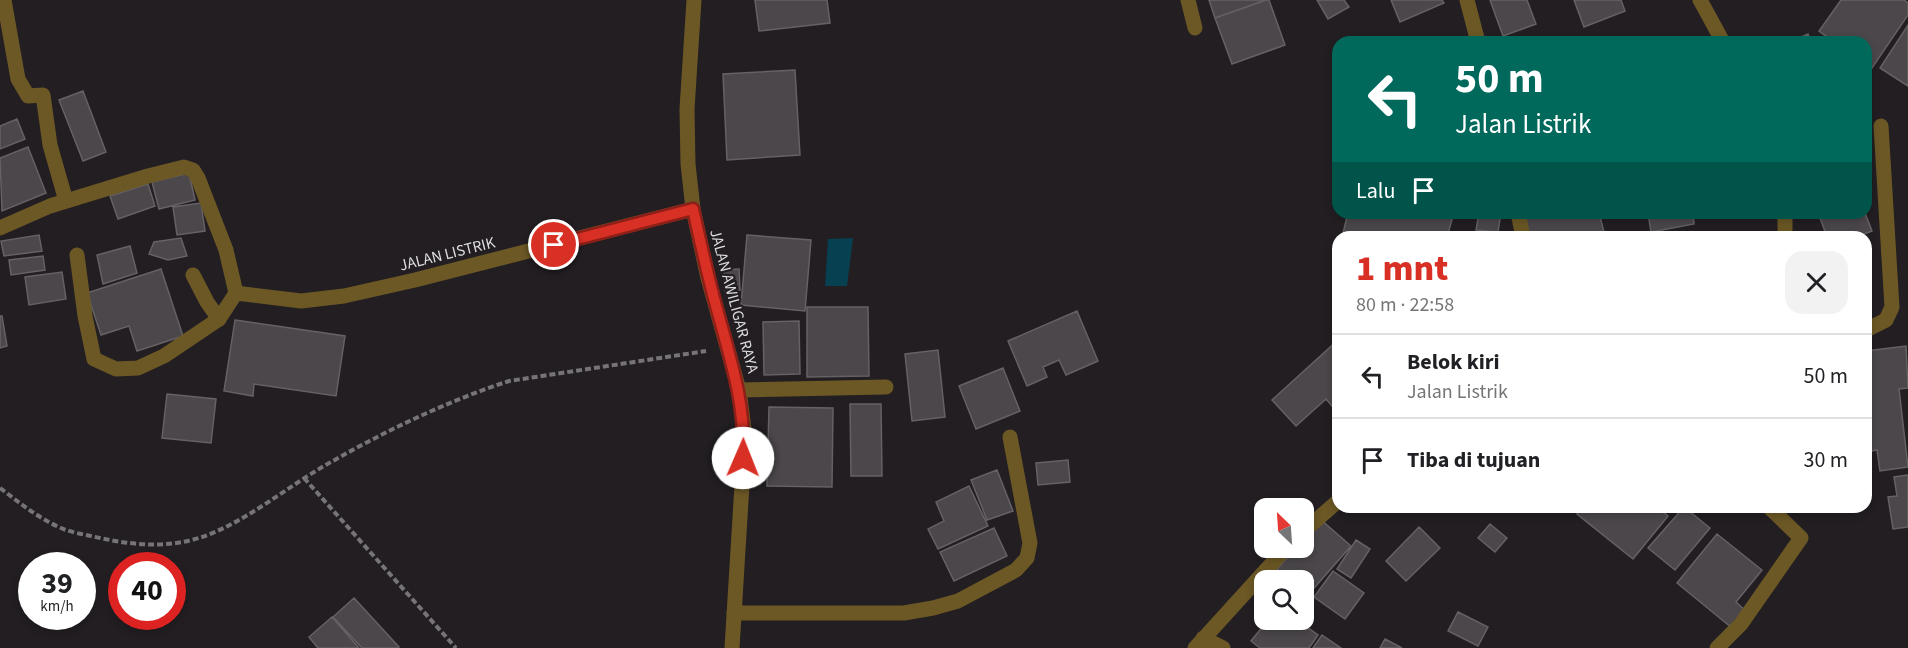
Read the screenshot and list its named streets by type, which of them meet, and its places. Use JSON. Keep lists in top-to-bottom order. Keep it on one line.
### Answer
{"streets":{"street":["JALAN LISTRIK","JALAN AWILIGAR RAYA"]},"crossings":[["JALAN LISTRIK","JALAN AWILIGAR RAYA"]],"north":"top left","page":{"turn":["50 m","Jalan Listrik"],"then":"Lalu","heading":["1 mnt","80 m · 22:58"],"list":[{"name":"Belok kiri","note":"Jalan Listrik","value":"50 m"},{"name":"Tiba di tujuan","value":"30 m"}],"speed":"39 km/h","limit":"40"}}
